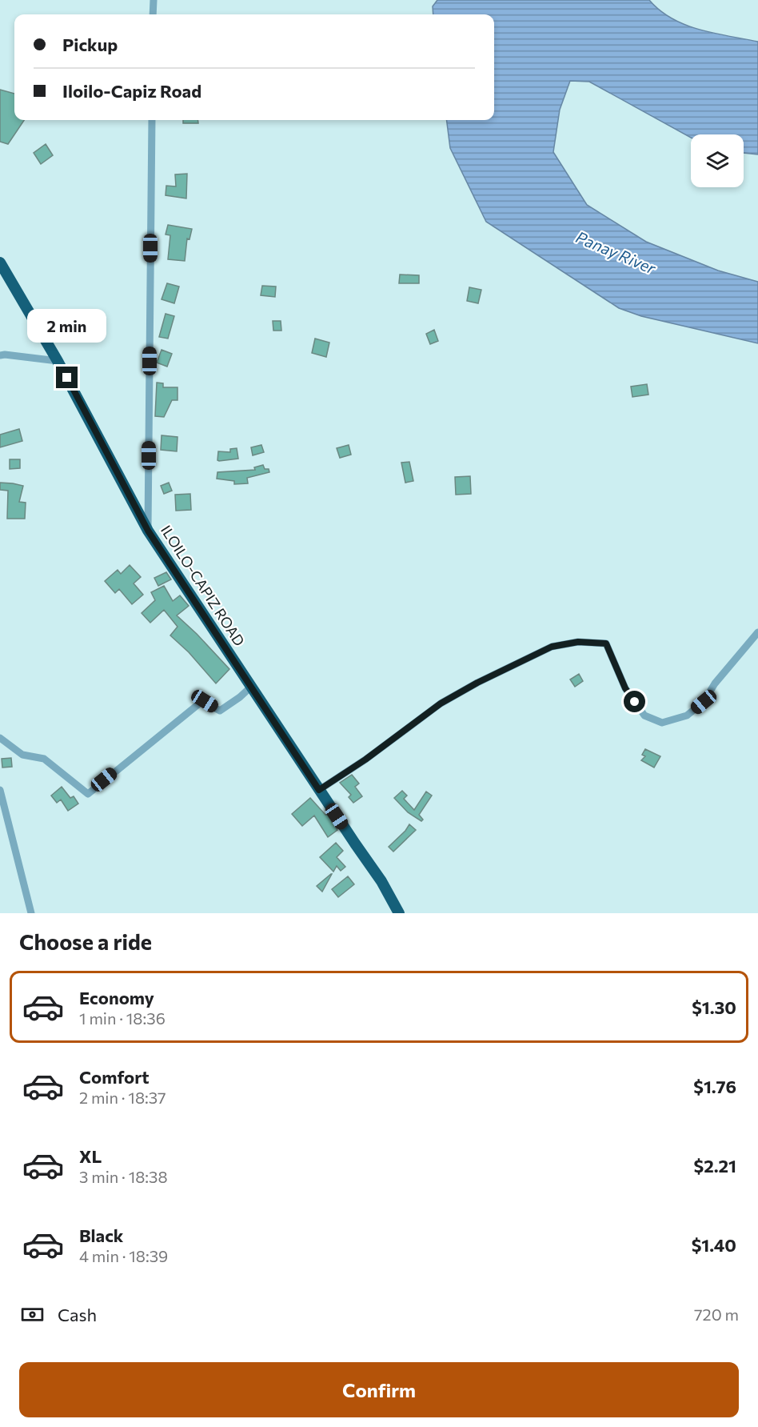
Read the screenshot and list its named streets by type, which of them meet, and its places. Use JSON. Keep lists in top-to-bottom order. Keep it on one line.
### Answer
{"streets":{"highway":["ILOILO-CAPIZ ROAD"]},"water":["Panay River"],"page":{"banner":["Pickup","Iloilo-Capiz Road"],"bubble":"2 min","heading":"Choose a ride","list":[{"name":"Economy","note":"1 min · 18:36","value":"$1.30"},{"name":"Comfort","note":"2 min · 18:37","value":"$1.76"},{"name":"XL","note":"3 min · 18:38","value":"$2.21"},{"name":"Black","note":"4 min · 18:39","value":"$1.40"}],"pay":["Cash","720 m"],"buttons":"Confirm"}}
